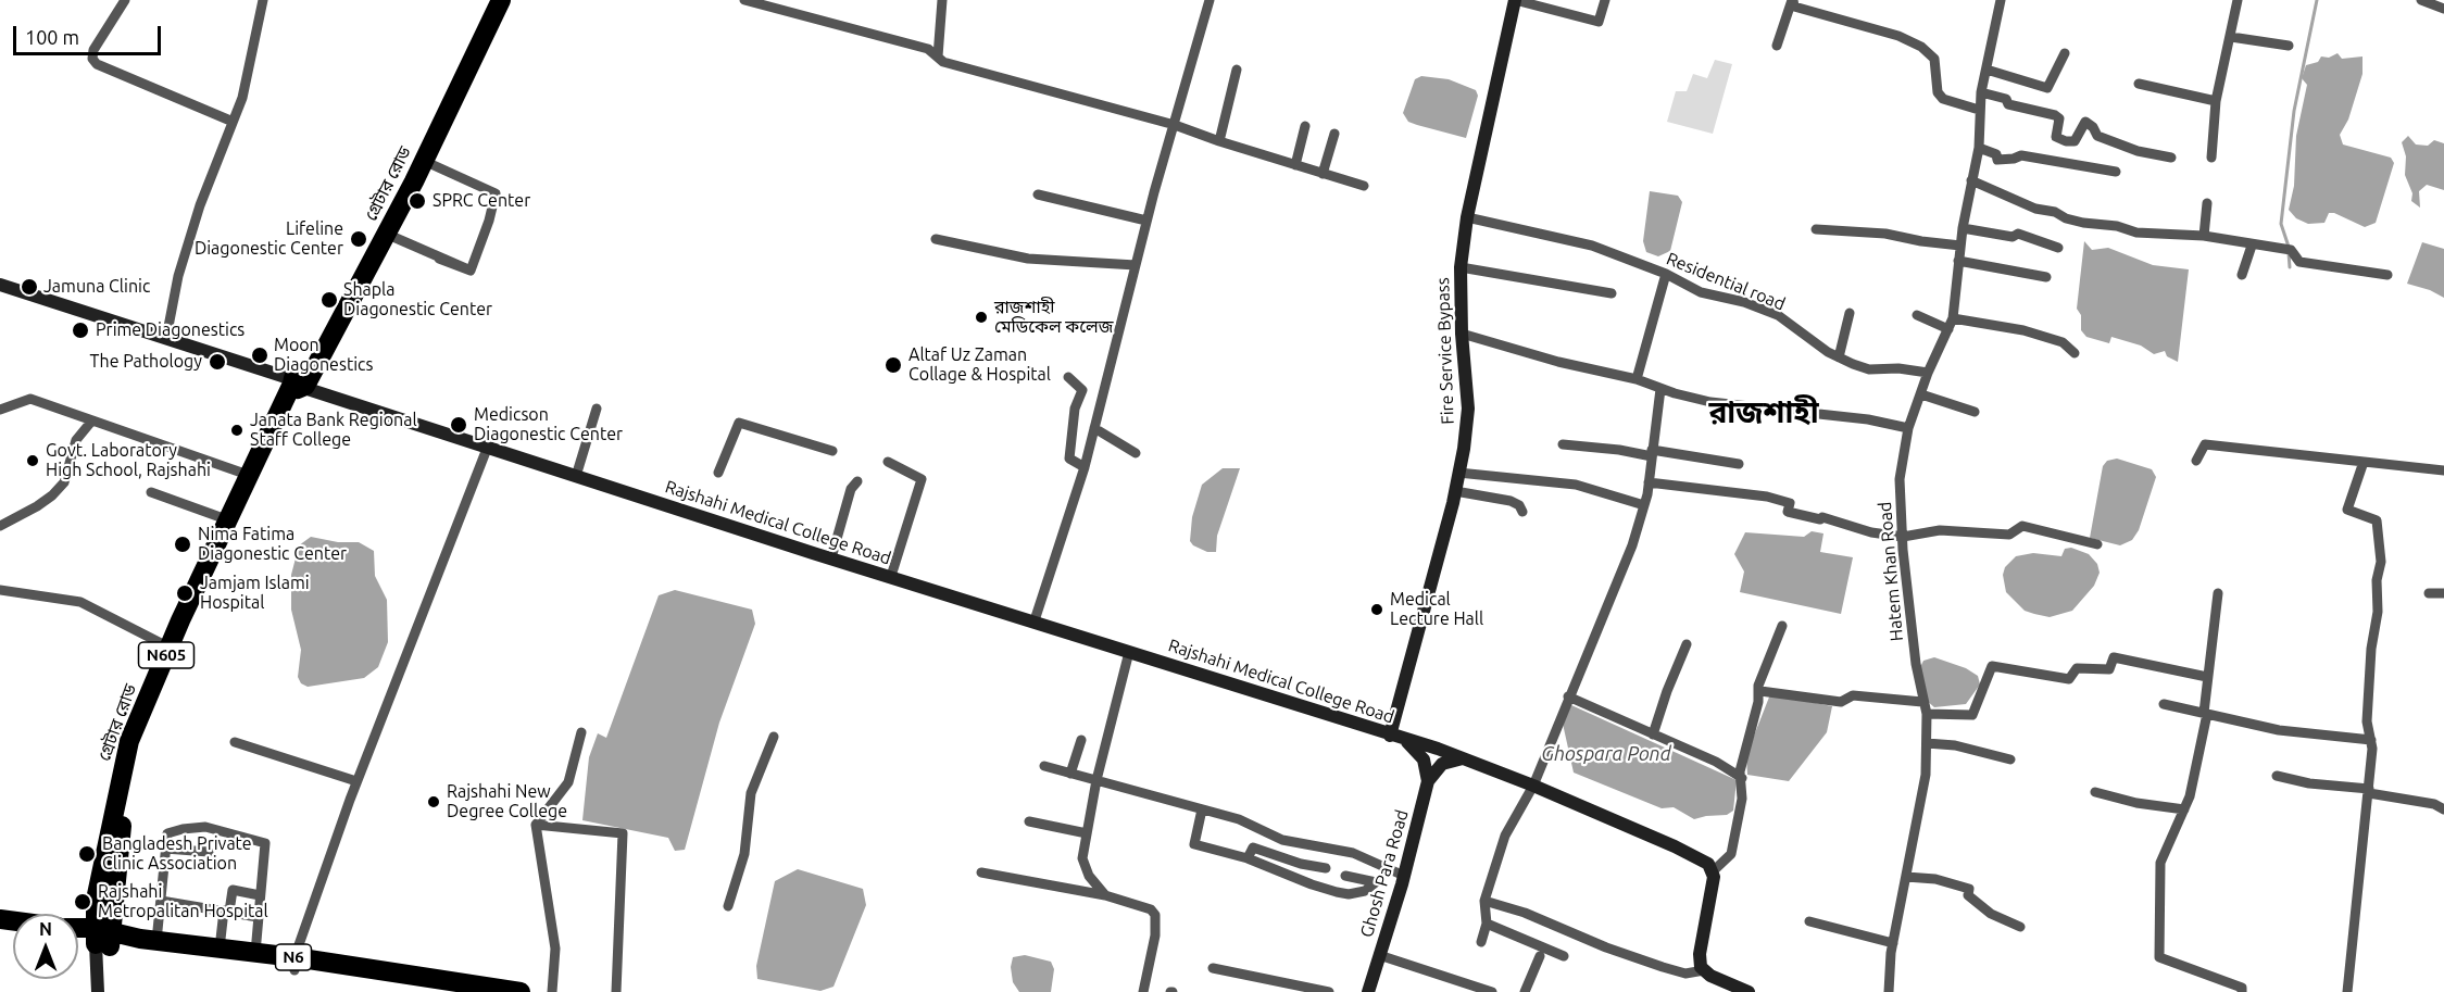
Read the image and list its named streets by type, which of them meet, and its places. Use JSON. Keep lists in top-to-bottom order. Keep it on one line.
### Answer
{"streets":{"highway":["গ্রেটার রোড","N605","N6"],"main road":["Fire Service Bypass","Rajshahi Medical College Road","Ghosh Para Road"],"street":["Residential road","Hatem Khan Road"]},"crossings":[["গ্রেটার রোড","Rajshahi Medical College Road"],["গ্রেটার রোড","N6"],["Residential road","Fire Service Bypass"],["Residential road","Hatem Khan Road"],["Fire Service Bypass","Rajshahi Medical College Road"],["Fire Service Bypass","Ghosh Para Road"],["Rajshahi Medical College Road","Ghosh Para Road"]],"districts":["রাজশাহী"],"water":["Ghospara Pond"],"places":["SPRC Center","Lifeline Diagonestic Center","Jamuna Clinic","Shapla Diagonestic Center","রাজশাহী মেডিকেল কলেজ","Prime Diagonestics","Moon Diagonestics","The Pathology","Altaf Uz Zaman Collage & Hospital","Medicson Diagonestic Center","Janata Bank Regional Staff College","Govt. Laboratory High School, Rajshahi","Nima Fatima Diagonestic Center","Jamjam Islami Hospital","Medical Lecture Hall","Rajshahi New Degree College","Bangladesh Private Clinic Association","Rajshahi Metropalitan Hospital"],"scale_bar":"100 m","north":"top"}
